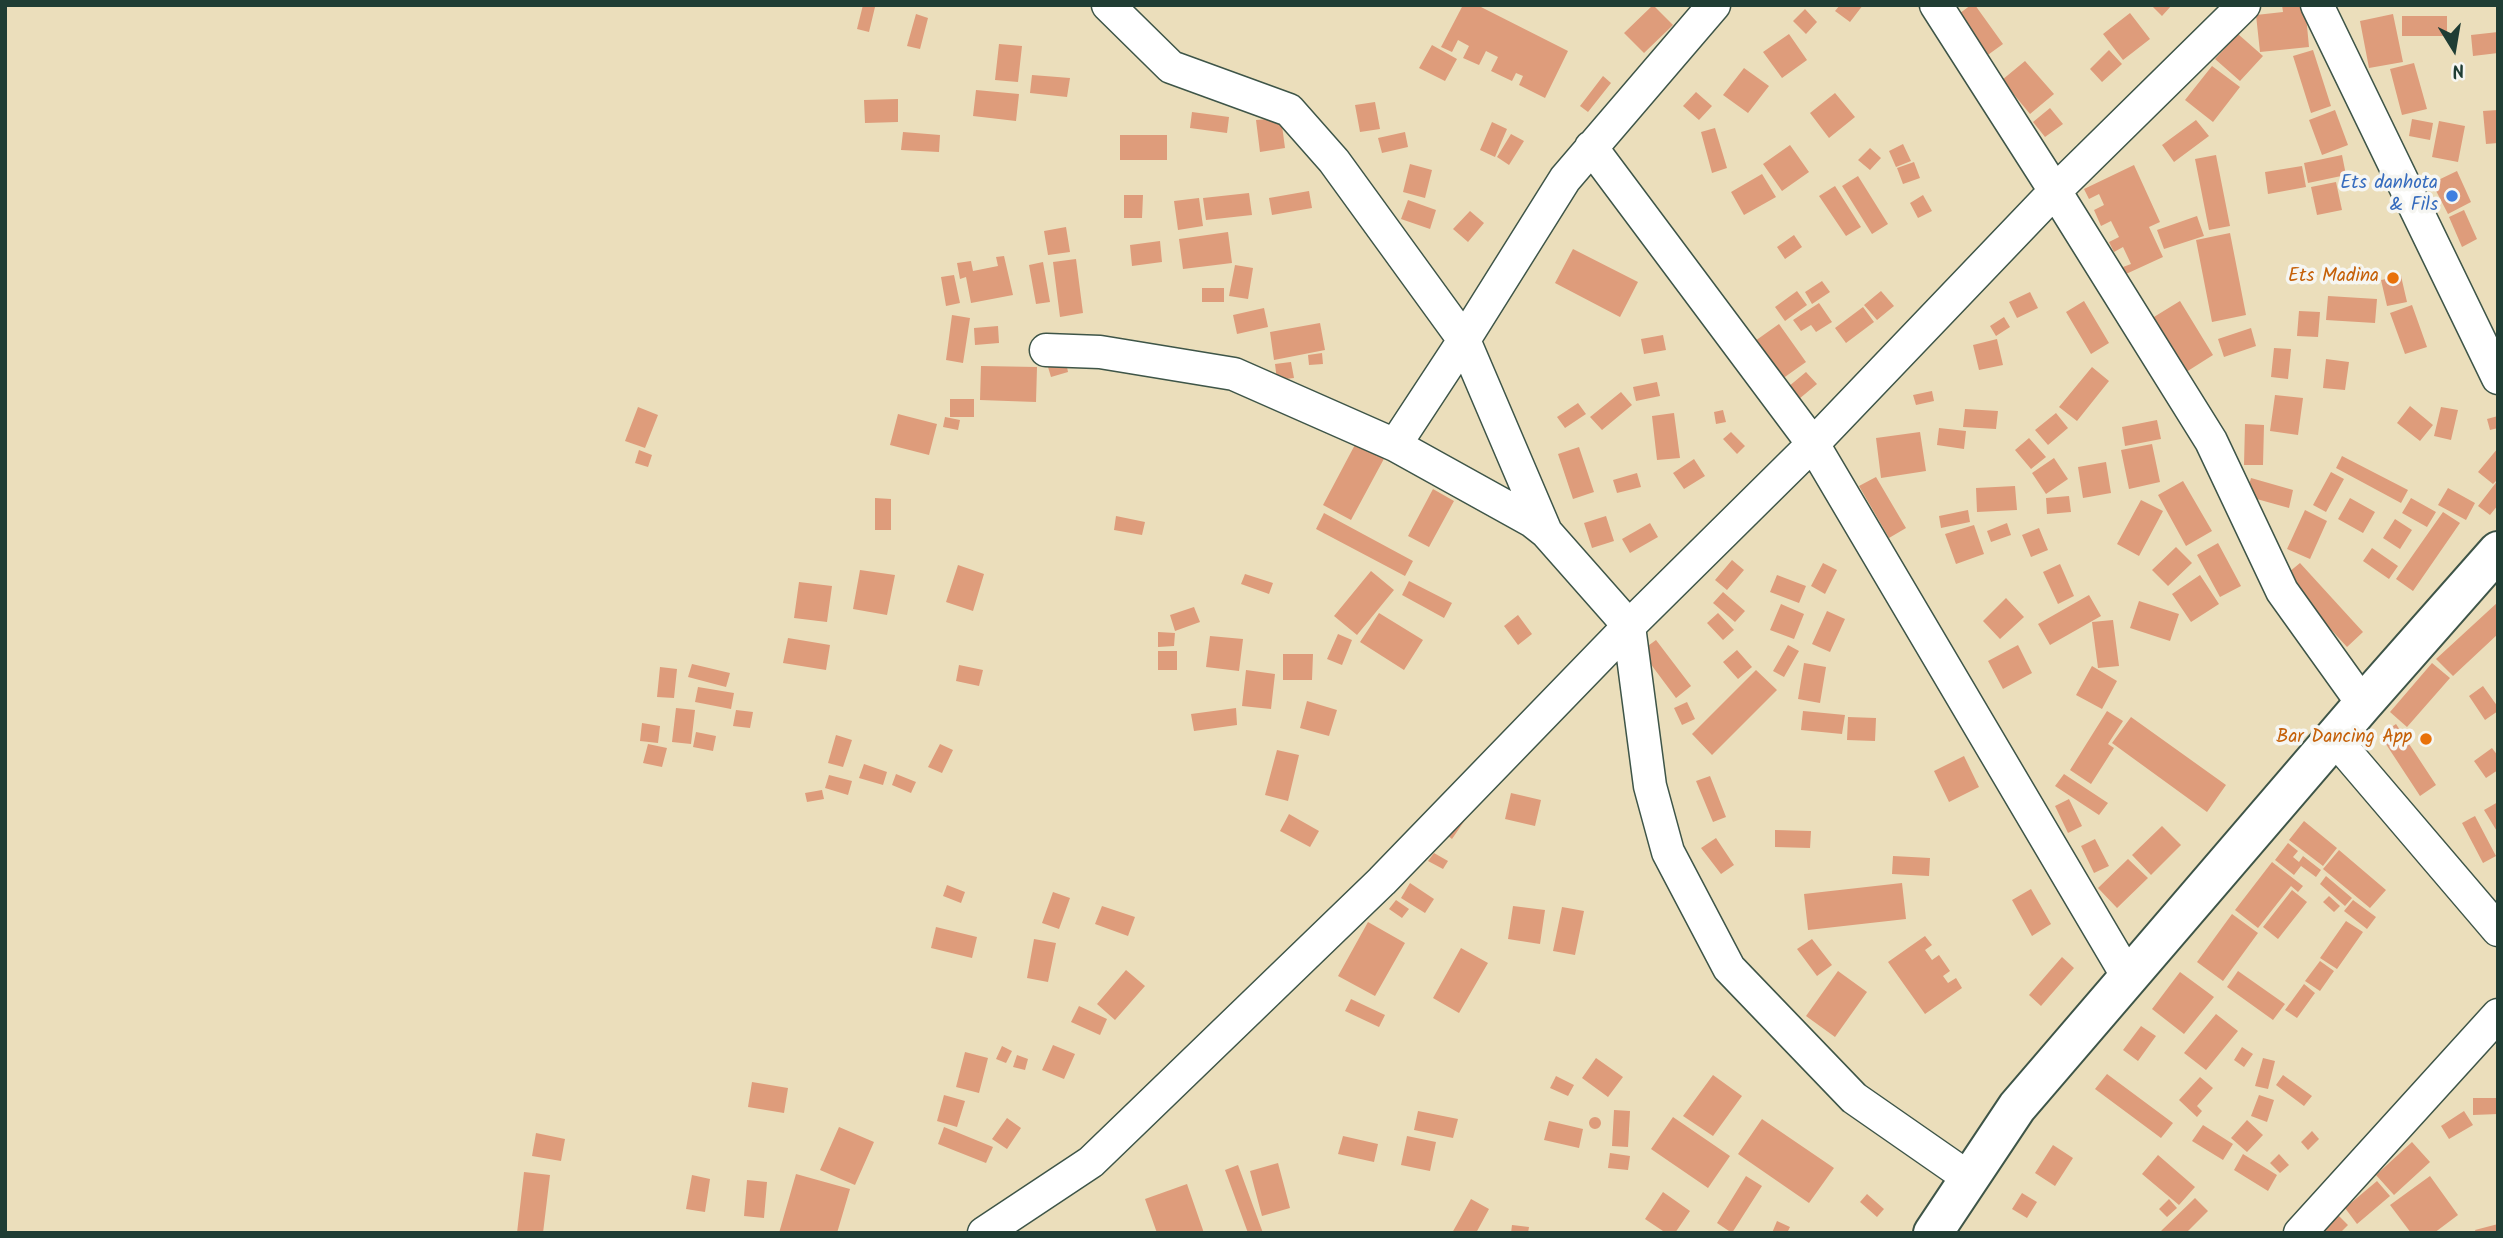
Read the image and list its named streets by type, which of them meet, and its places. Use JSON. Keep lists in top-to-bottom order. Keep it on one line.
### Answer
{"places":["Ets danhota & Fils","Ets Madina","Bar Dancing App"],"north":"bottom"}
